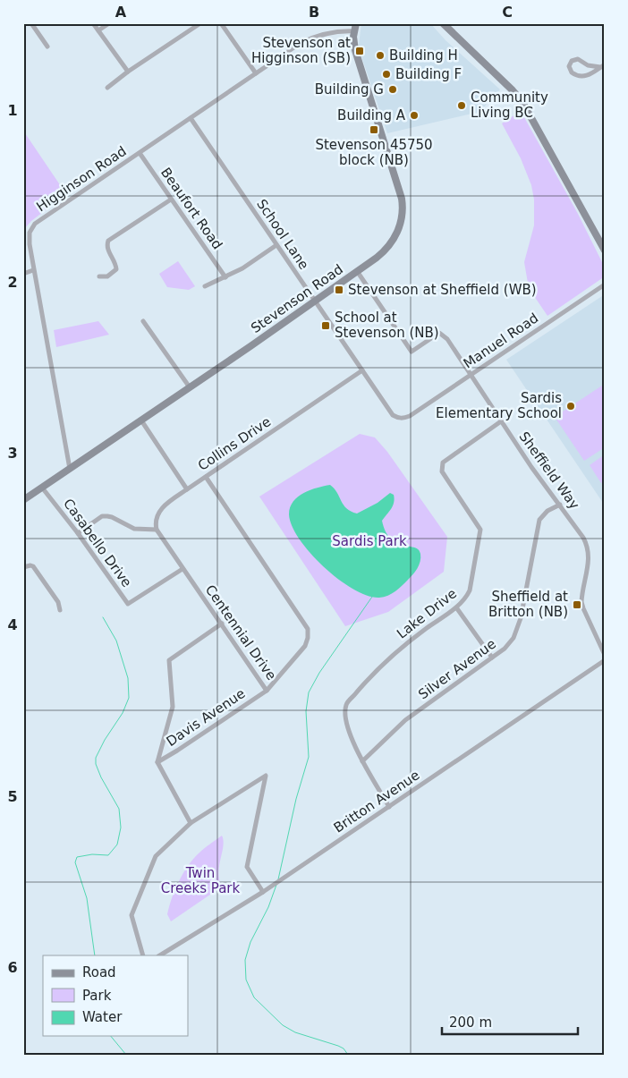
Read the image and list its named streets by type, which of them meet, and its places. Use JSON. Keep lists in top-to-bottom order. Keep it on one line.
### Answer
{"streets":{"street":["Higginson Road","Beaufort Road","School Lane","Stevenson Road","Manuel Road","Collins Drive","Sheffield Way","Casabello Drive","Lake Drive","Centennial Drive","Silver Avenue","Davis Avenue","Britton Avenue"]},"crossings":[["Higginson Road","Beaufort Road"],["Higginson Road","School Lane"],["Higginson Road","Stevenson Road"],["School Lane","Stevenson Road"],["School Lane","Manuel Road"],["School Lane","Collins Drive"],["Stevenson Road","Sheffield Way"],["Stevenson Road","Casabello Drive"],["Manuel Road","Sheffield Way"],["Collins Drive","Centennial Drive"],["Sheffield Way","Lake Drive"],["Sheffield Way","Silver Avenue"],["Casabello Drive","Centennial Drive"],["Lake Drive","Silver Avenue"],["Lake Drive","Britton Avenue"],["Centennial Drive","Davis Avenue"]],"parks":["Sardis Park","Twin Creeks Park"],"places":{"transit":["Stevenson at Higginson (SB)","Stevenson 45750 block (NB)","Stevenson at Sheffield (WB)","School at Stevenson (NB)","Sheffield at Britton (NB)"],"other":["Building H","Building F","Building G","Community Living BC","Building A","Sardis Elementary School"]},"legend":["Road","Park","Water"],"scale_bar":"200 m","grid":{"columns":["A","B","C"],"rows":["1","2","3","4","5","6"]}}
